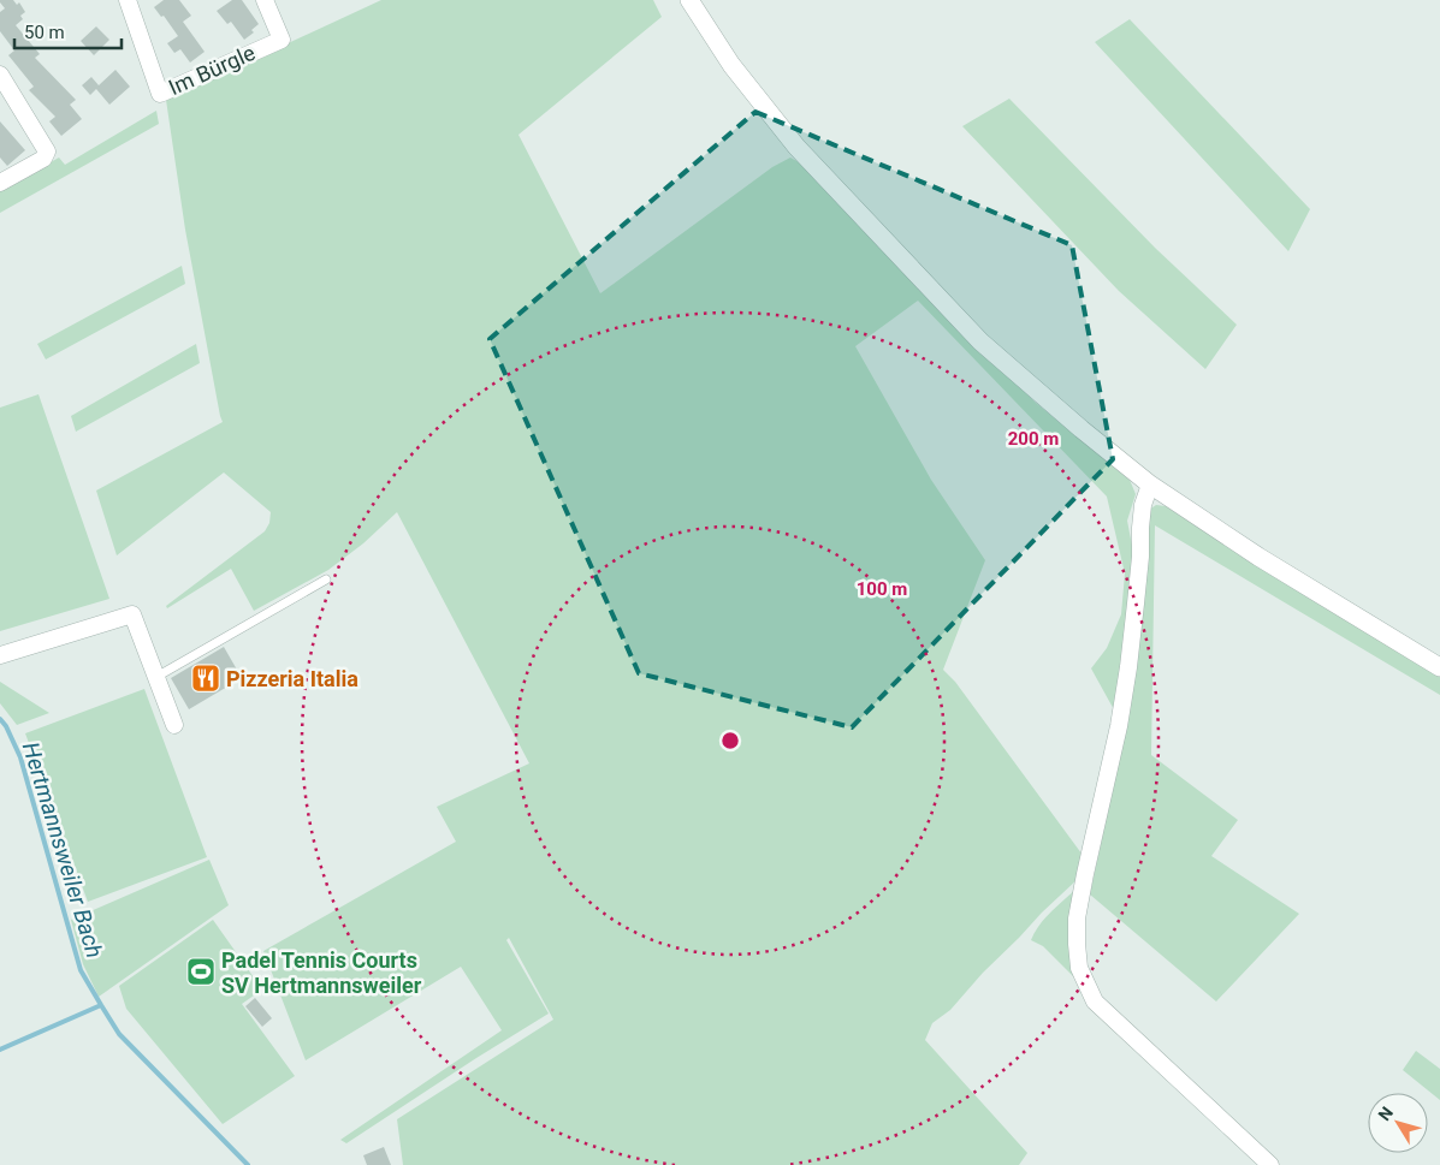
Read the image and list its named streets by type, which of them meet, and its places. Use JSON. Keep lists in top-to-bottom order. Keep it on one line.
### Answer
{"streets":{"street":["Im Bürgle"]},"water":["Hertmannsweiler Bach"],"places":{"restaurant":["Pizzeria Italia"],"sports":["Padel Tennis Courts SV Hertmannsweiler"]},"scale_bar":"50 m","north":"top left","rings":["200 m","100 m"]}
